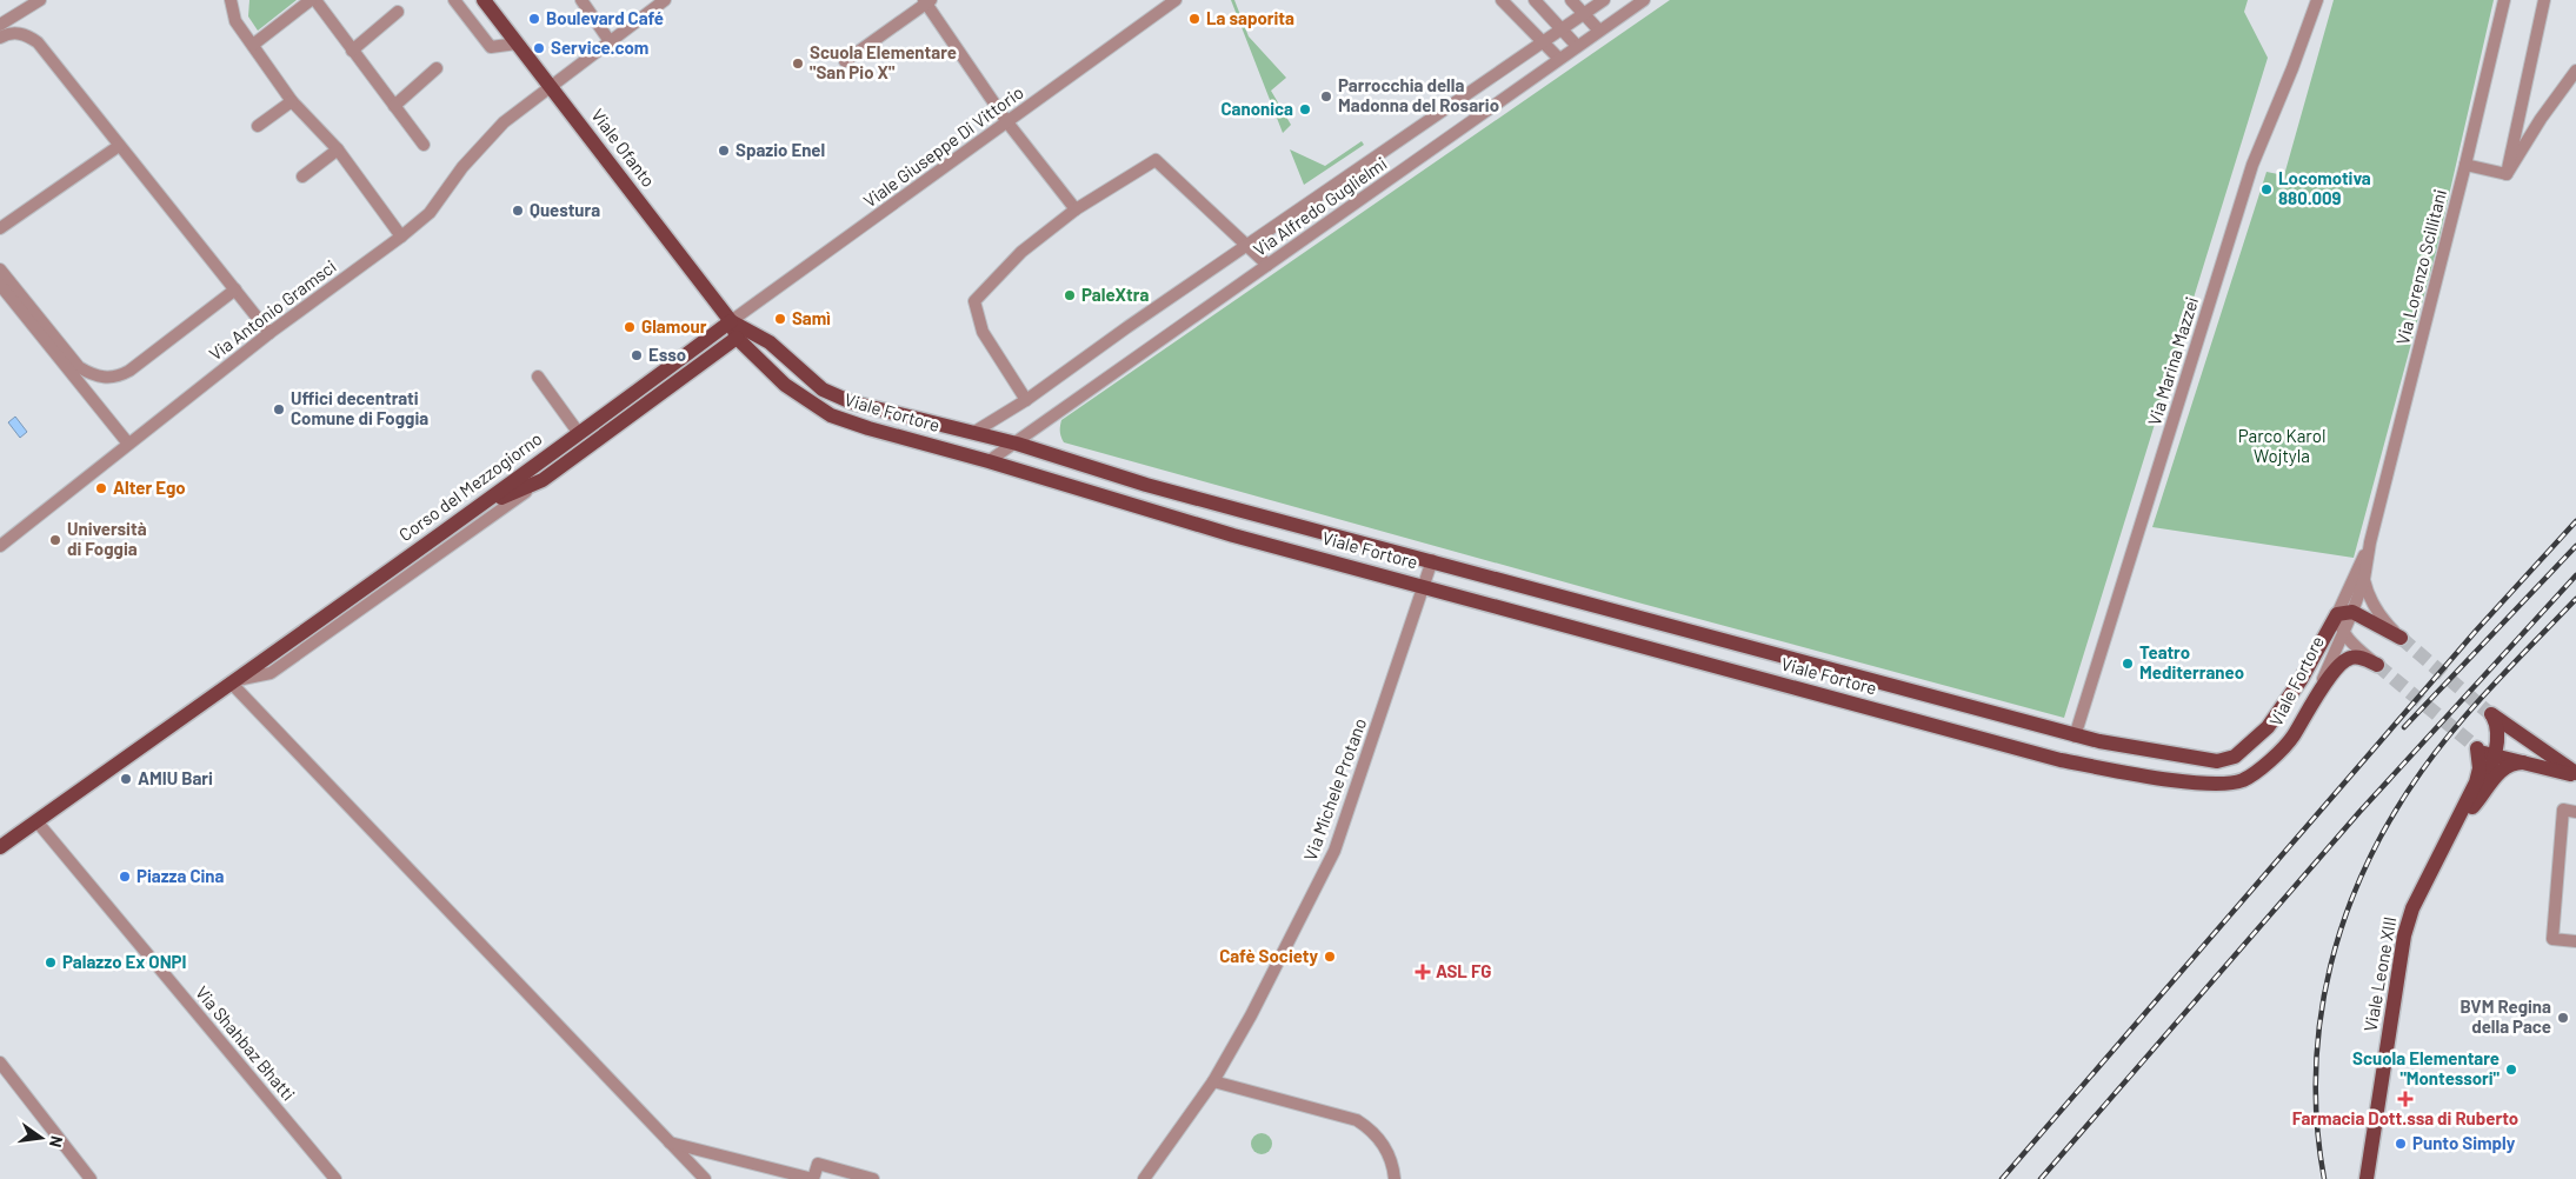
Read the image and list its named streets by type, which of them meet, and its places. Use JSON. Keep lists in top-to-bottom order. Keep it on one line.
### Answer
{"streets":{"main road":["Viale Ofanto","Viale Fortore","Corso del Mezzogiorno","Viale Leone XIII"],"street":["Viale Giuseppe Di Vittorio","Via Alfredo Guglielmi","Via Lorenzo Scillitani","Via Antonio Gramsci","Via Marina Mazzei","Via Michele Protano","Via Shahbaz Bhatti"]},"crossings":[["Viale Giuseppe Di Vittorio","Viale Ofanto"],["Viale Giuseppe Di Vittorio","Viale Fortore"],["Viale Giuseppe Di Vittorio","Corso del Mezzogiorno"],["Viale Ofanto","Via Antonio Gramsci"],["Viale Ofanto","Viale Fortore"],["Viale Ofanto","Corso del Mezzogiorno"],["Via Alfredo Guglielmi","Viale Fortore"],["Via Lorenzo Scillitani","Viale Fortore"],["Via Marina Mazzei","Viale Fortore"],["Viale Fortore","Corso del Mezzogiorno"],["Viale Fortore","Via Michele Protano"],["Corso del Mezzogiorno","Via Shahbaz Bhatti"]],"parks":["Parco Karol Wojtyla"],"places":{"other":["Boulevard Café","La saporita","Service.com","Scuola Elementare \"San Pio X\"","Parrocchia della Madonna del Rosario","Canonica","Spazio Enel","Locomotiva 880.009","Questura","PaleXtra","Samì","Glamour","Esso","Uffici decentrati Comune di Foggia","Alter Ego","Università di Foggia","Teatro Mediterraneo","AMIU Bari","Piazza Cina","Cafè Society","Palazzo Ex ONPI","BVM Regina della Pace","Scuola Elementare \"Montessori\"","Punto Simply"],"health":["ASL FG","Farmacia Dott.ssa di Ruberto"]},"north":"right"}
